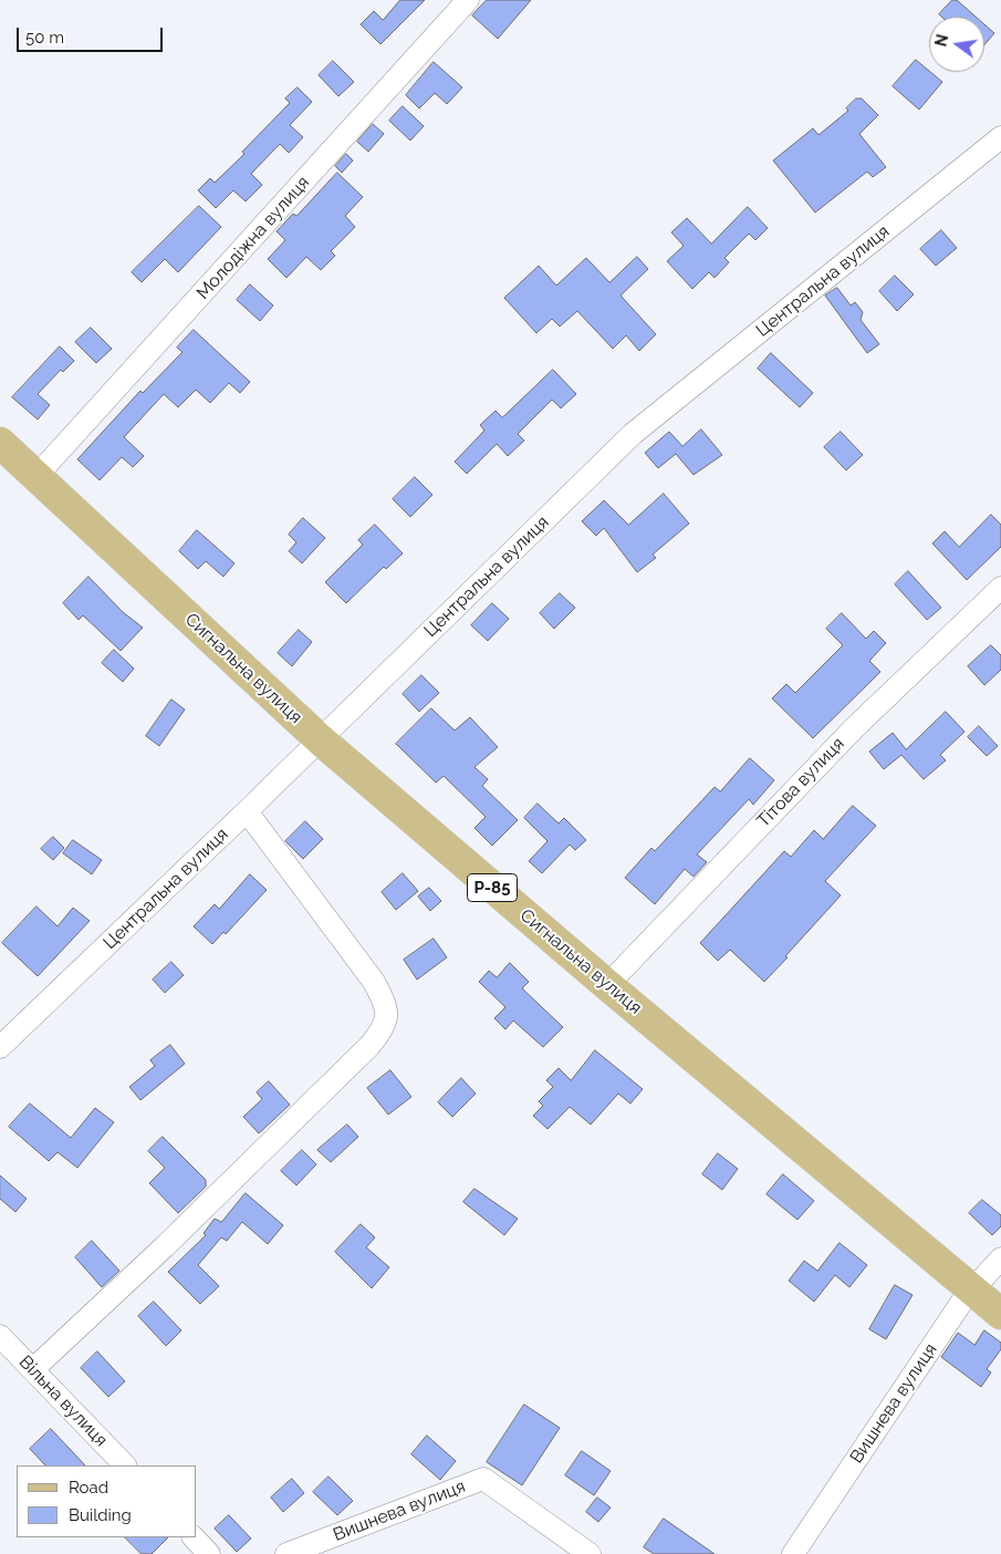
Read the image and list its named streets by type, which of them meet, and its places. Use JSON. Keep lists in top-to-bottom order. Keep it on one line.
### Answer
{"streets":{"main road":["Сигнальна вулиця","Р-85"],"street":["Молодіжна вулиця","Центральна вулиця","Тітова вулиця","Вільна вулиця","Вишнева вулиця"]},"crossings":[["Молодіжна вулиця","Сигнальна вулиця"],["Центральна вулиця","Сигнальна вулиця"],["Сигнальна вулиця","Тітова вулиця"],["Сигнальна вулиця","Вишнева вулиця"]],"legend":["Road","Building"],"scale_bar":"50 m","north":"left"}
